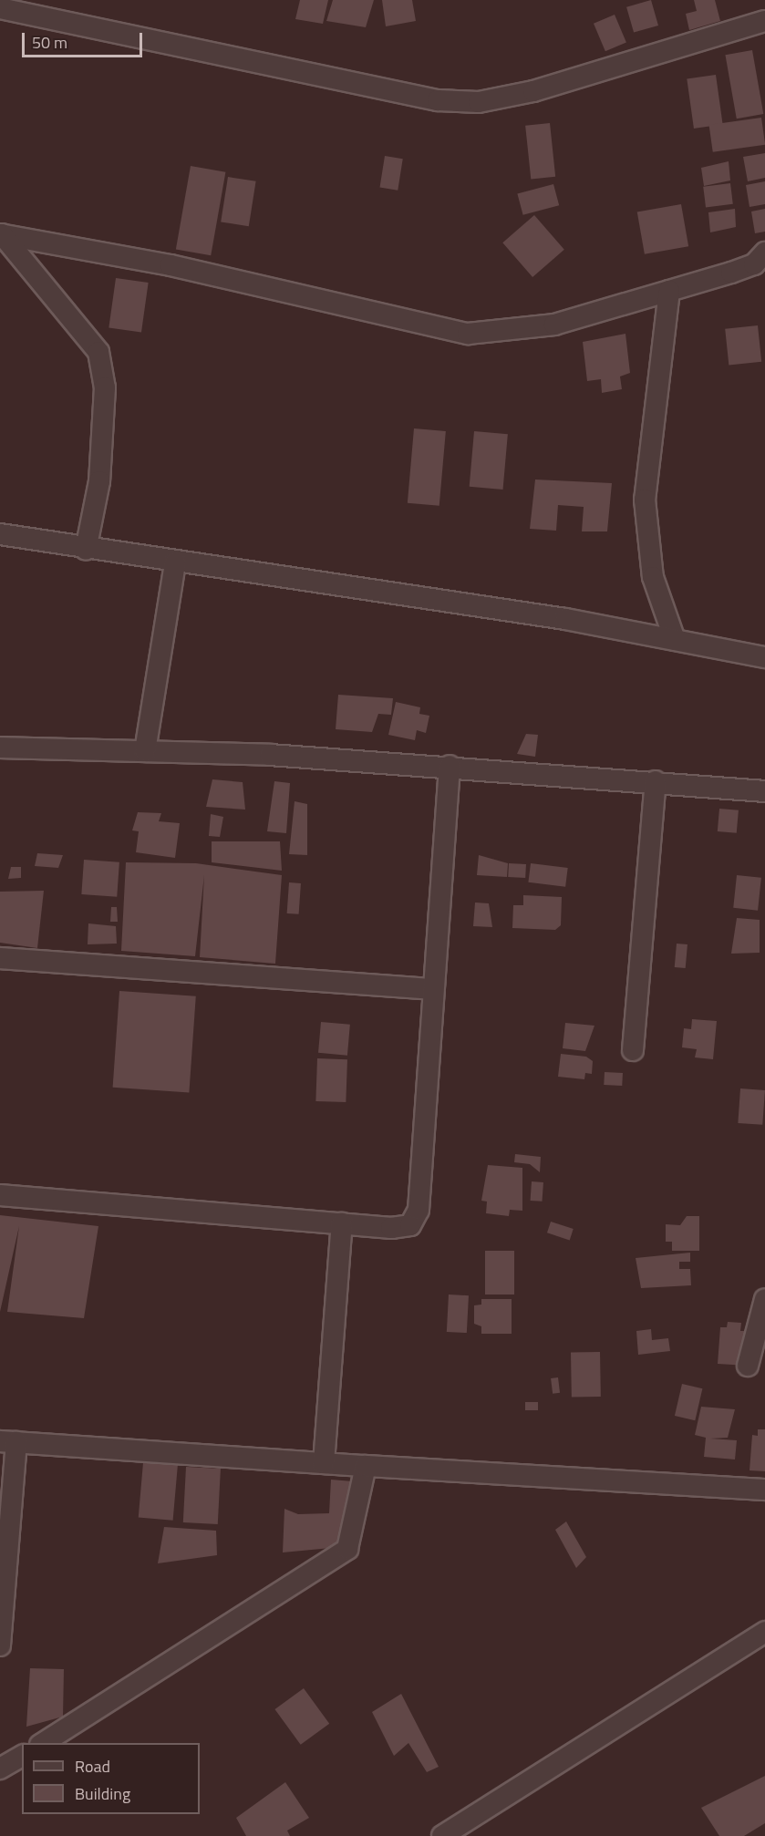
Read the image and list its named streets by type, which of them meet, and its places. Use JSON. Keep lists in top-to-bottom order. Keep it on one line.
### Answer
{"legend":["Road","Building"],"scale_bar":"50 m"}
